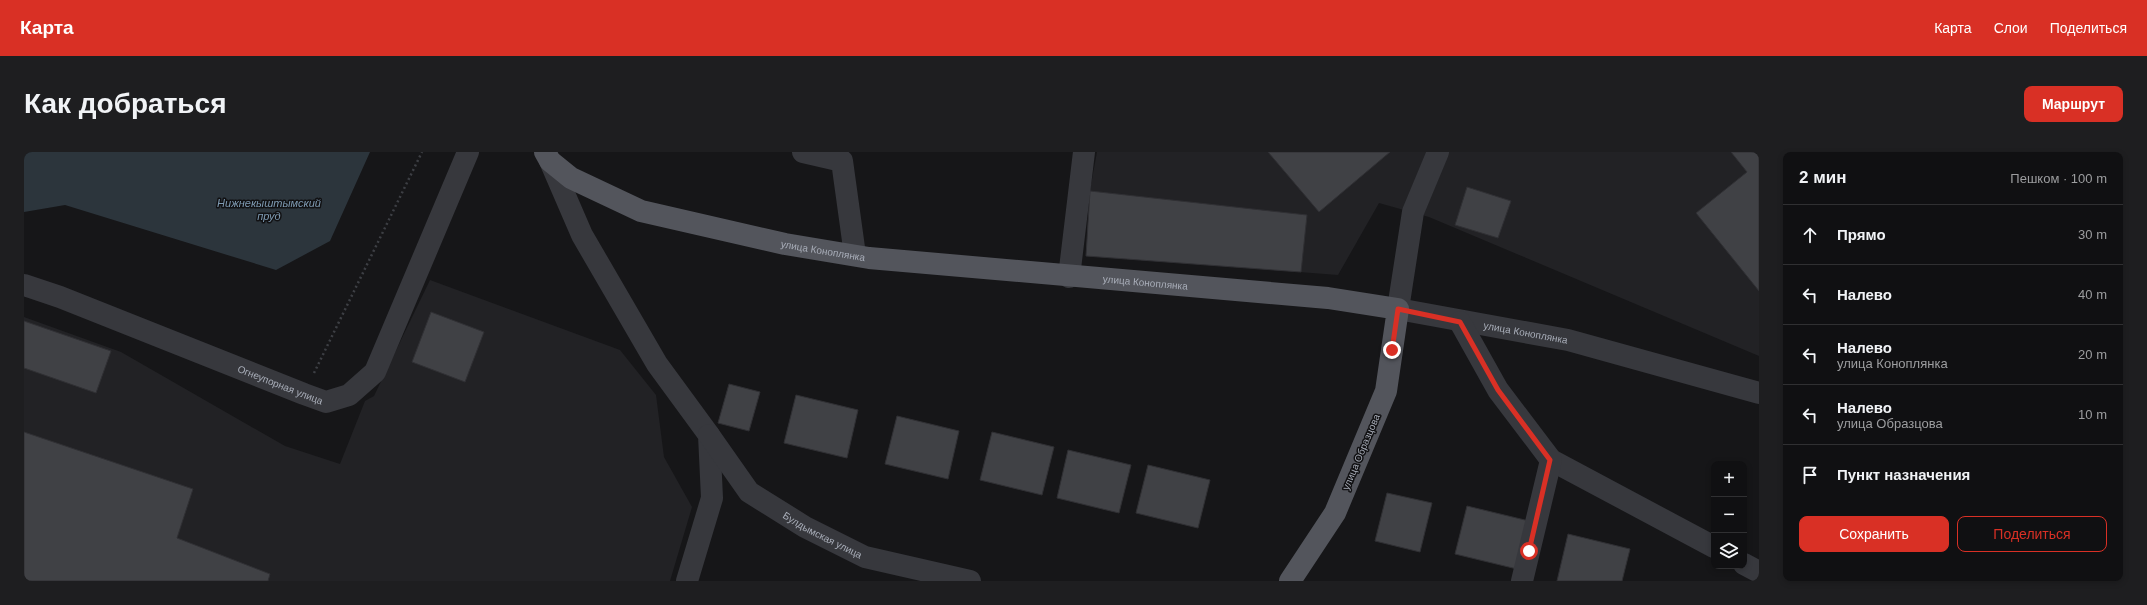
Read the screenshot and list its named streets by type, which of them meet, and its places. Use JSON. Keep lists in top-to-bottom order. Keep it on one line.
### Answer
{"streets":{"main road":["улица Коноплянка","улица Образцова"],"street":["Огнеупорная улица","Булдымская улица"]},"crossings":[["улица Коноплянка","улица Образцова"],["улица Коноплянка","Булдымская улица"]],"water":["Нижнекыштымский пруд"],"page":{"header":"Карта","nav":["Карта","Слои","Поделиться"],"buttons":["Маршрут",["Сохранить","Поделиться"]],"title":"Как добраться","heading":["2 мин","Пешком · 100 m"],"list":[["Прямо","30 m"],["Налево","40 m"],["Налево","улица Коноплянка","20 m"],["Налево","улица Образцова","10 m"],"Пункт назначения"],"map_buttons":["+","−"]}}
